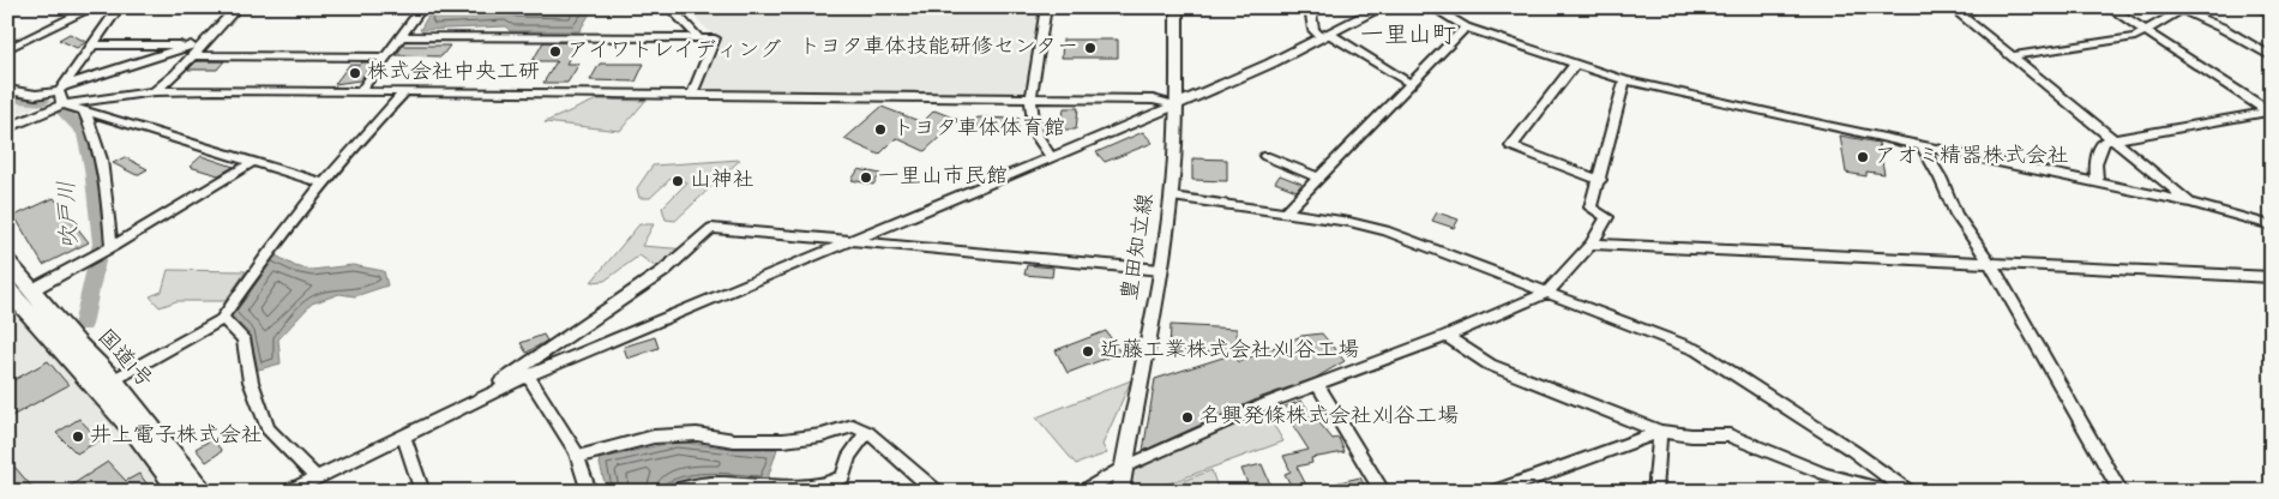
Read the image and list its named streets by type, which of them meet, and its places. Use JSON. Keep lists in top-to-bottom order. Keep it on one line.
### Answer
{"streets":{"highway":["国道1号"],"main road":["豊田知立線"]},"districts":["一里山町"],"water":["吹戸川"],"places":["トヨタ車体技能研修センター","アイワトレイディング","株式会社中央工研","トヨタ車体体育館","アオミ精器株式会社","一里山市民館","山神社","近藤工業株式会社刈谷工場","名興発條株式会社刈谷工場","井上電子株式会社"]}
